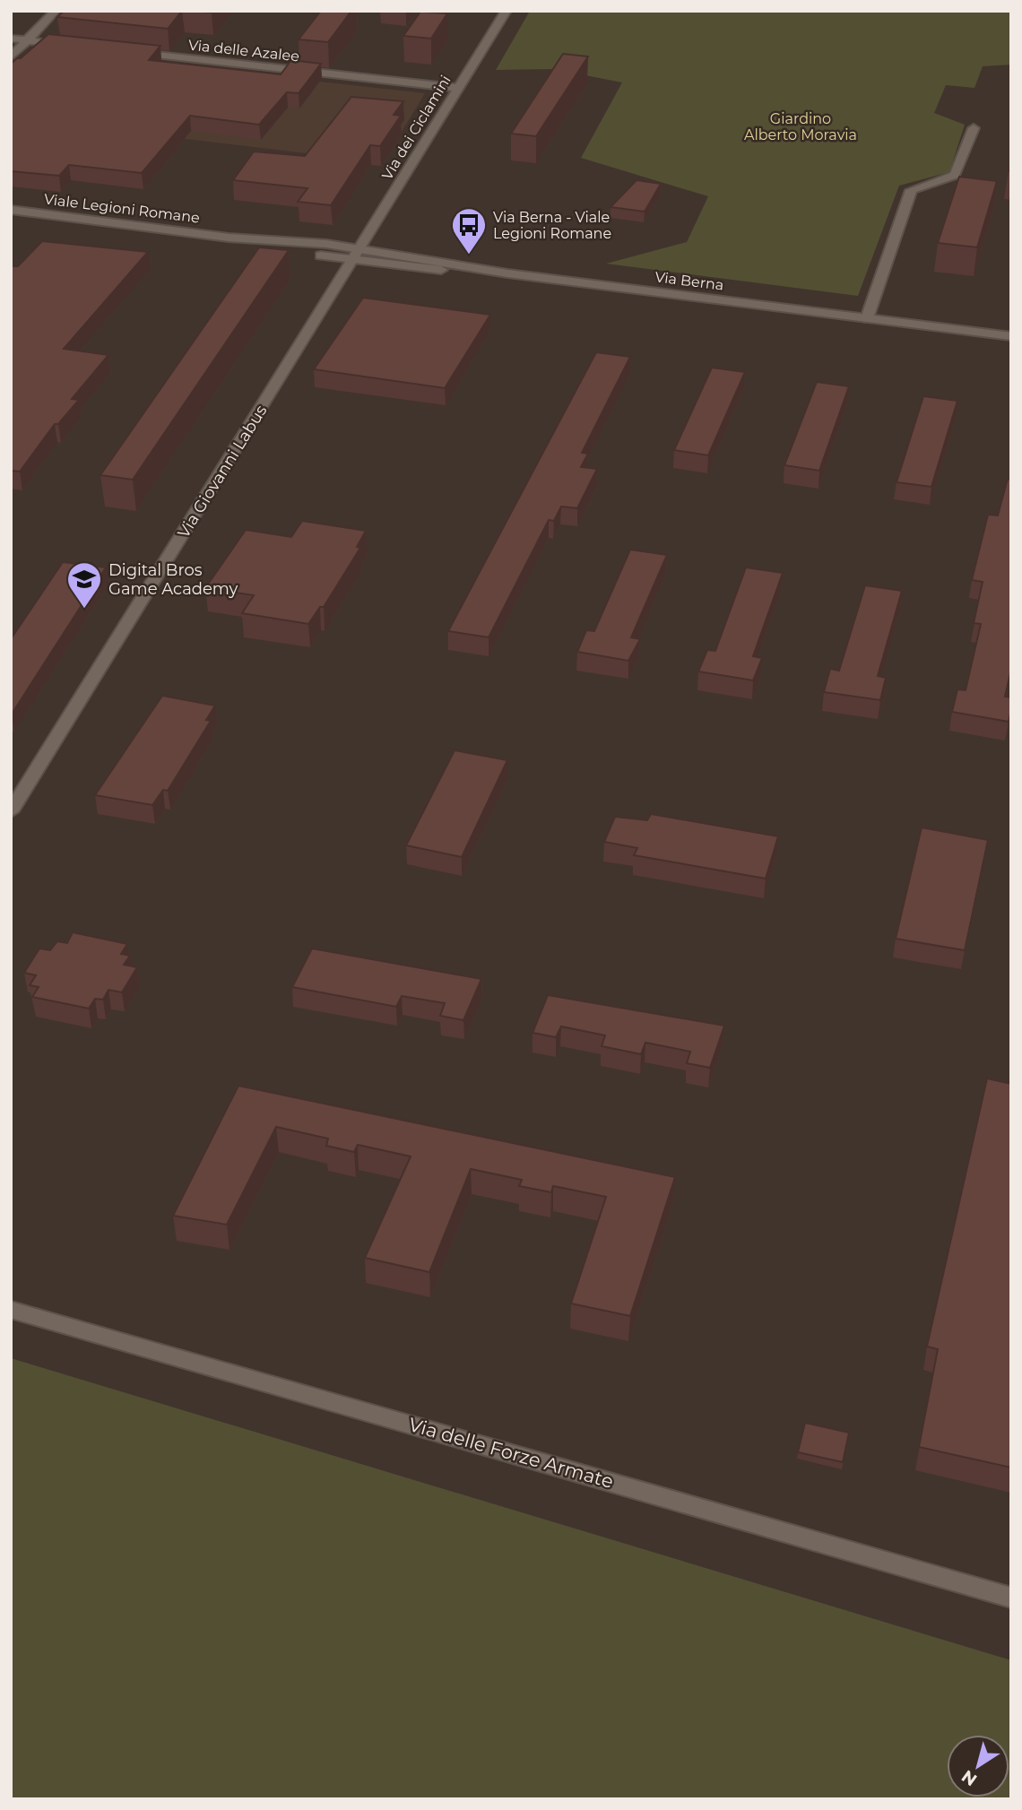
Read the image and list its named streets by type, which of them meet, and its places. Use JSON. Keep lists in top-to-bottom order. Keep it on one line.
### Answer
{"streets":{"street":["Via delle Azalee","Via dei Ciclamini","Viale Legioni Romane","Via Berna","Via Giovanni Labus","Via delle Forze Armate"]},"crossings":[["Via delle Azalee","Via dei Ciclamini"],["Via dei Ciclamini","Viale Legioni Romane"],["Via dei Ciclamini","Via Berna"],["Via dei Ciclamini","Via Giovanni Labus"],["Viale Legioni Romane","Via Berna"],["Viale Legioni Romane","Via Giovanni Labus"],["Via Berna","Via Giovanni Labus"]],"parks":["Giardino Alberto Moravia"],"places":{"bus stop":["Via Berna - Viale Legioni Romane"],"school or university":["Digital Bros Game Academy"]},"north":"bottom left"}
